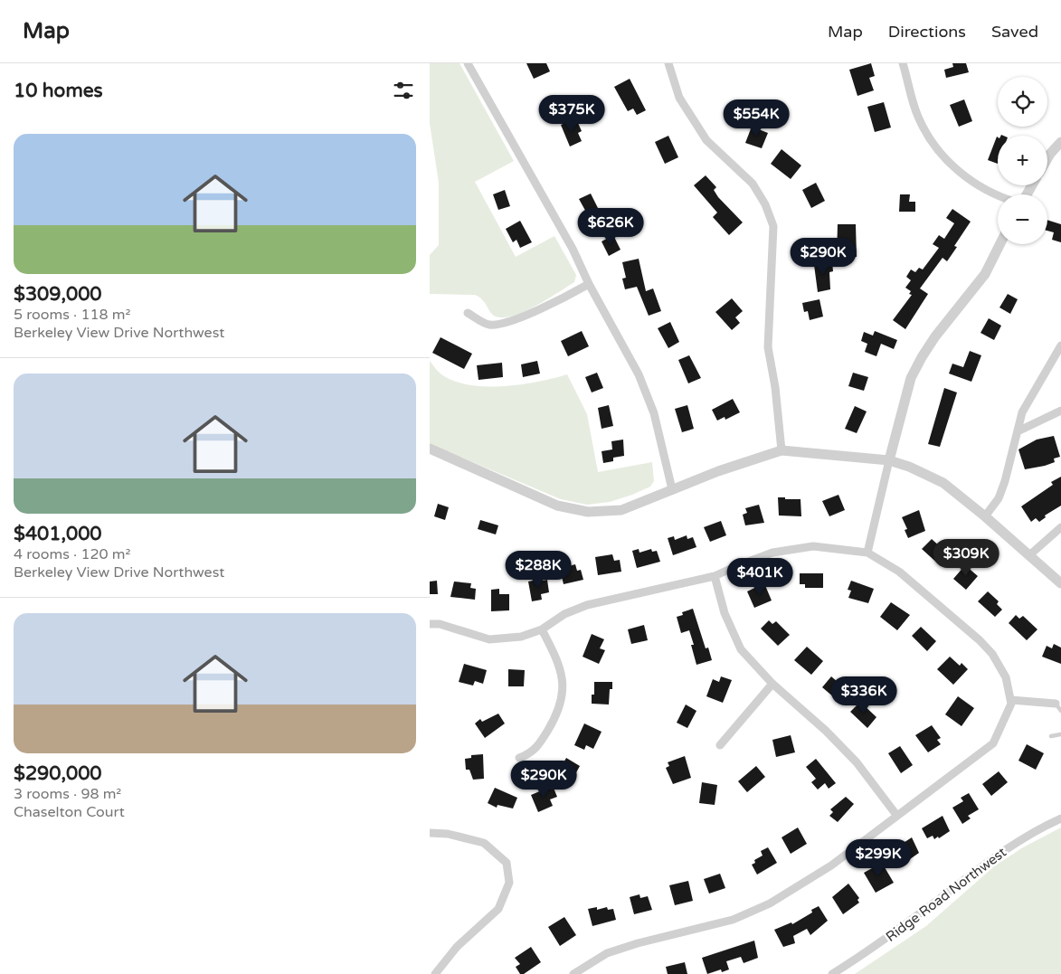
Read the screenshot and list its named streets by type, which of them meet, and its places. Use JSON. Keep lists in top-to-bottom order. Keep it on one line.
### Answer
{"streets":{"street":["Ridge Road Northwest"]},"page":{"header":"Map","nav":["Map","Directions","Saved"],"heading":"10 homes","map_buttons":["+","−"],"price":["$375K","$554K","$626K","$290K","$309K","$288K","$401K","$336K","$290K","$299K"],"list":[{"name":"$309,000","note":"5 rooms · 118 m² · Berkeley View Drive Northwest"},{"name":"$401,000","note":"4 rooms · 120 m² · Berkeley View Drive Northwest"},{"name":"$290,000","note":"3 rooms · 98 m² · Chaselton Court"}]}}
